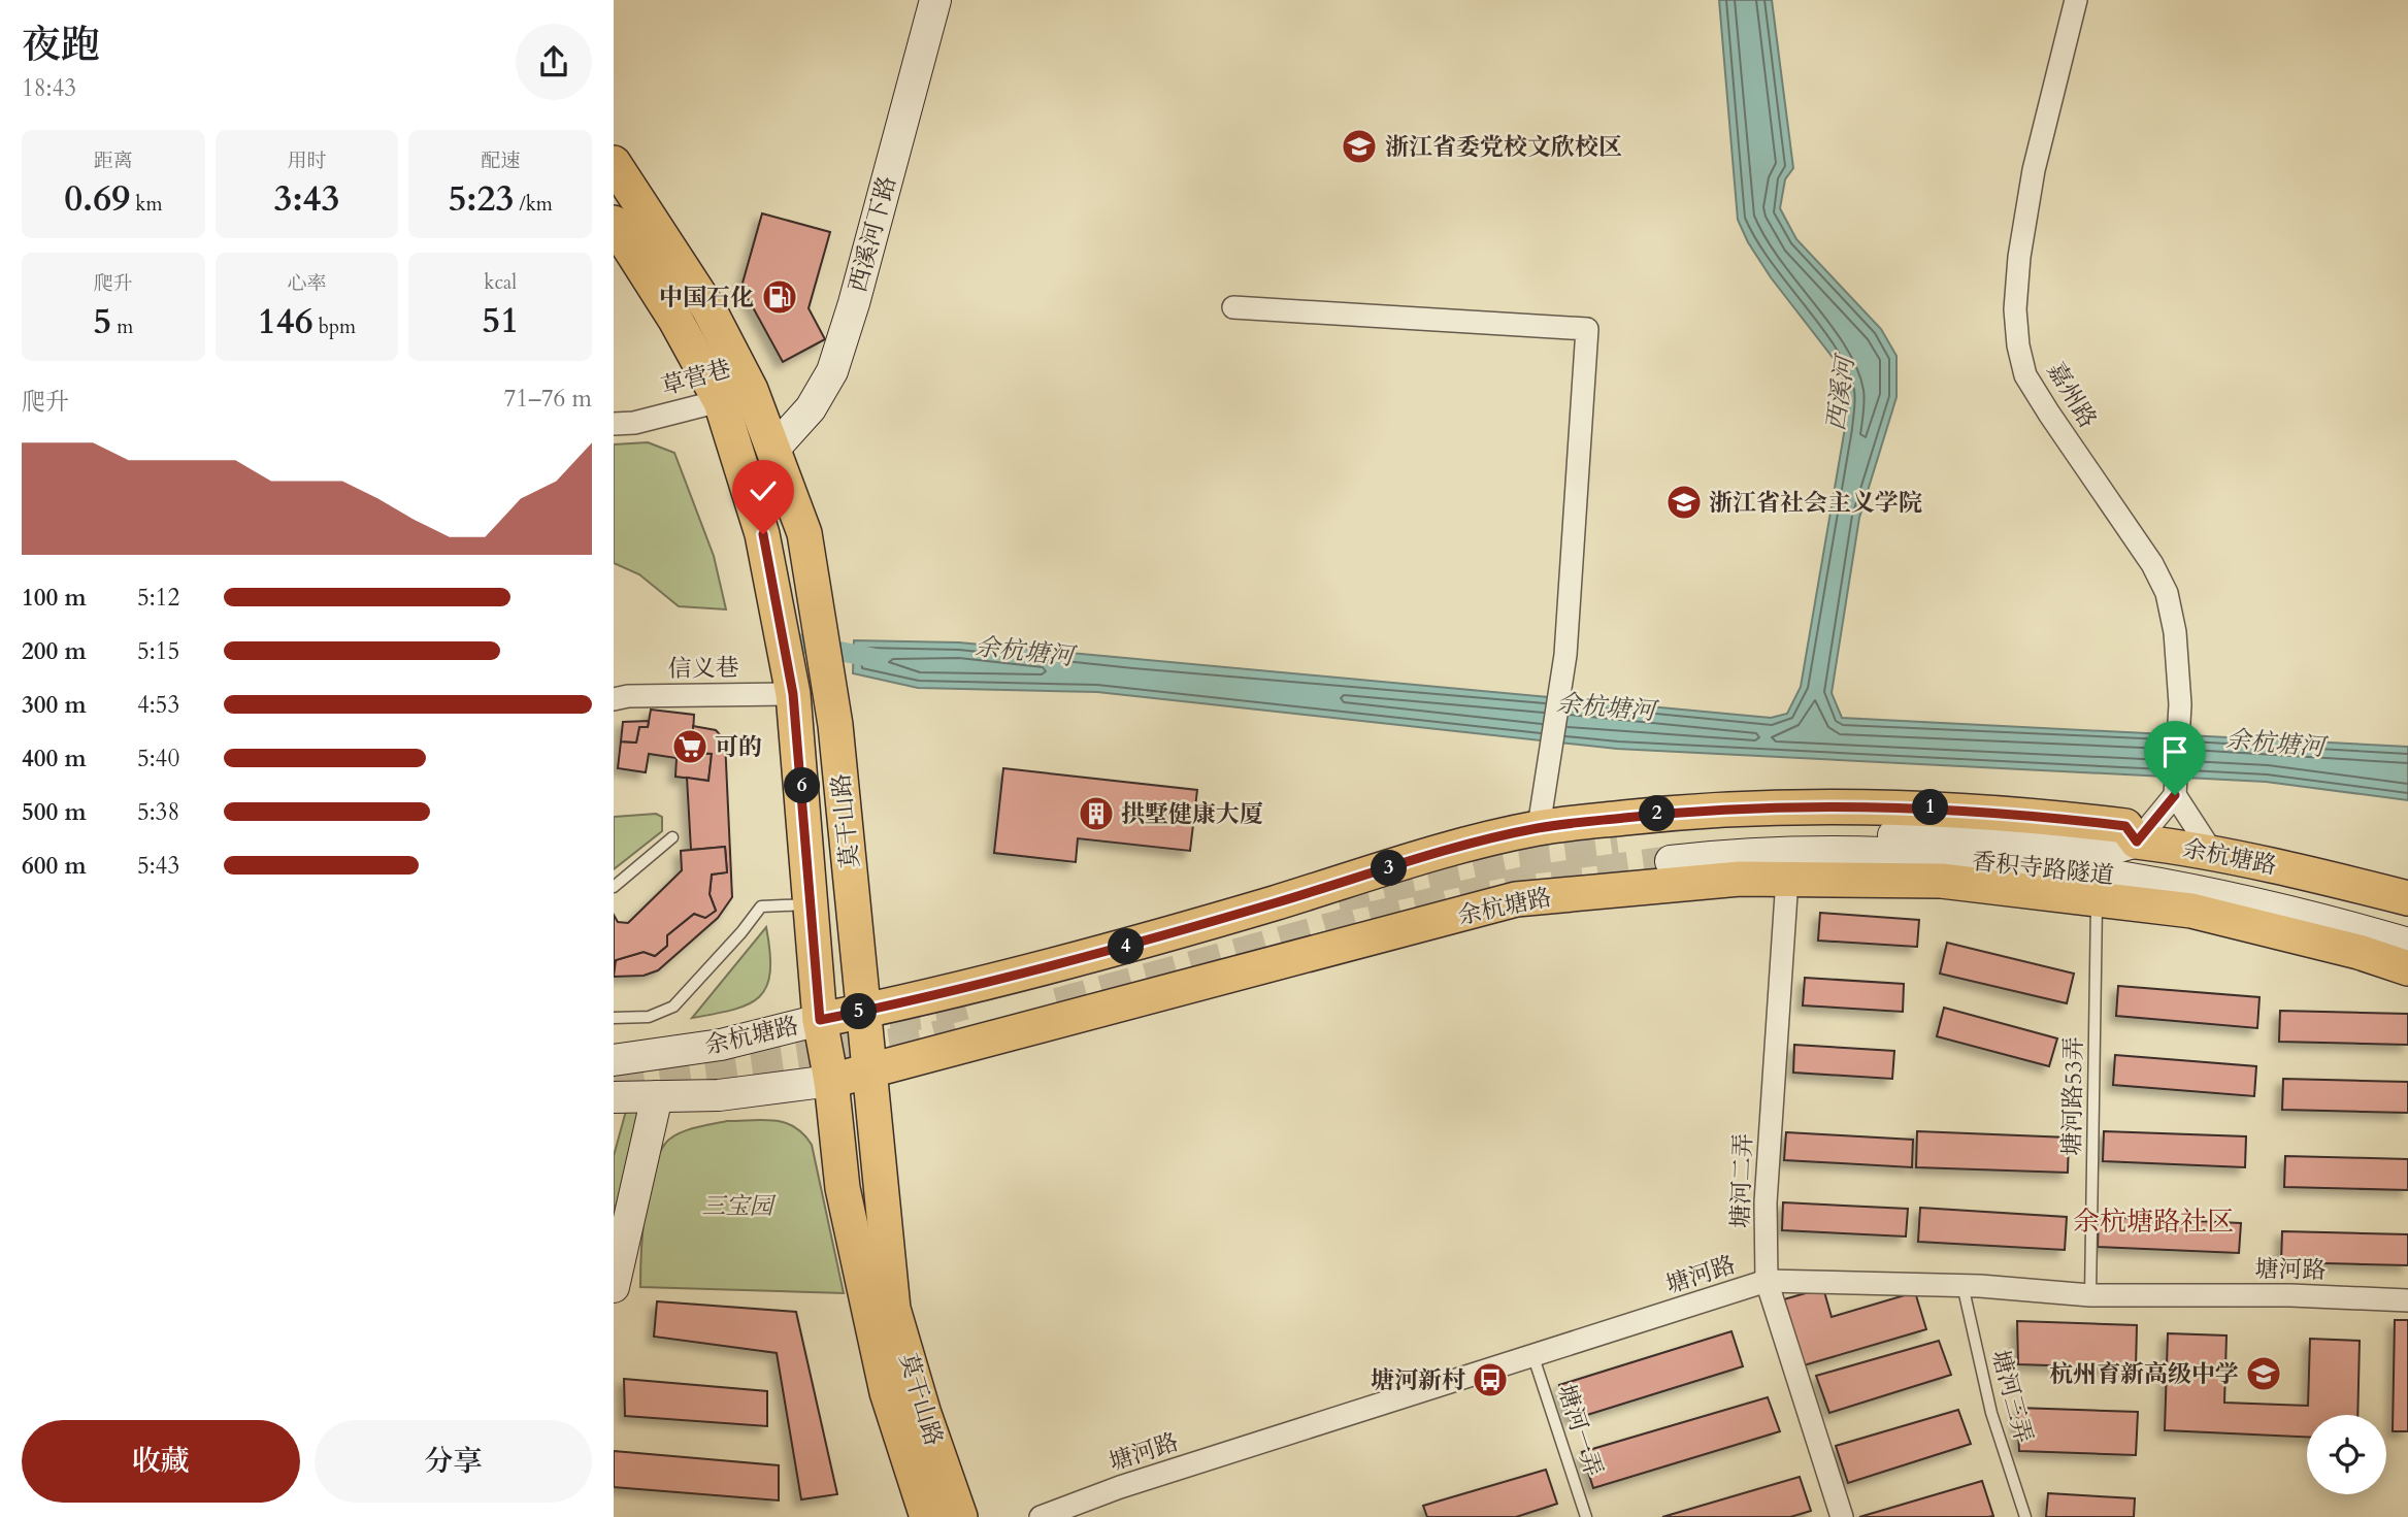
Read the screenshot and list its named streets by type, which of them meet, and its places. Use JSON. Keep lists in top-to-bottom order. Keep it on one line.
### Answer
{"streets":{"main road":["西溪河下路","莫干山路","余杭塘路","香积寺路隧道"],"street":["草营巷","嘉州路","信义巷","塘河二弄","塘河路"],"lane":["塘河路53弄","塘河三弄","塘河一弄"]},"crossings":[["西溪河下路","莫干山路"],["草营巷","莫干山路"],["信义巷","莫干山路"],["莫干山路","余杭塘路"],["余杭塘路","香积寺路隧道"],["余杭塘路","塘河路53弄"],["余杭塘路","塘河二弄"],["塘河路53弄","塘河路"],["塘河二弄","塘河路"],["塘河路","塘河三弄"],["塘河路","塘河一弄"]],"districts":["余杭塘路社区"],"water":["西溪河","余杭塘河"],"parks":["三宝园"],"places":{"school or university":["浙江省委党校文欣校区","浙江省社会主义学院","杭州育新高级中学"],"fuel station":["中国石化"],"supermarket":["可的"],"building":["拱墅健康大厦"],"bus stop":["塘河新村"]},"page":{"heading":["夜跑","18:43"],"stats":[["距离","0.69 km"],["用时","3:43"],["配速","5:23 /km"],["爬升","5 m"],["心率","146 bpm"],["kcal","51"]],"chart":["爬升","71–76 m"],"list":[{"name":"100 m","note":"5:12"},{"name":"200 m","note":"5:15"},{"name":"300 m","note":"4:53"},{"name":"400 m","note":"5:40"},{"name":"500 m","note":"5:38"},{"name":"600 m","note":"5:43"}],"pins":["6","1","2","3","4","5"],"buttons":["收藏","分享"]}}
